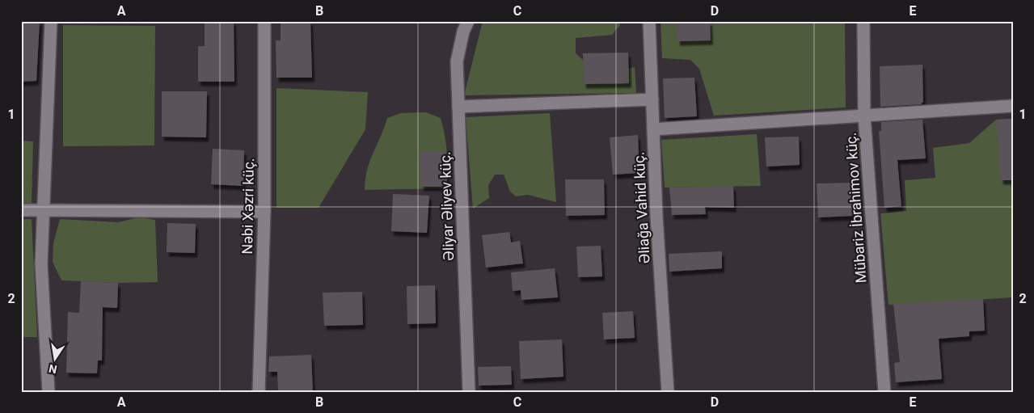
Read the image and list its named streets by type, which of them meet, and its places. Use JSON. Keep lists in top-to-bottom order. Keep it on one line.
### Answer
{"streets":{"street":["Nəbi Xəzri küç.","Əliyar Əliyev küç.","Əliağa Vahid küç.","Mübariz İbrahimov küç."]},"north":"bottom","grid":{"columns":["A","B","C","D","E"],"rows":["1","2"]}}
